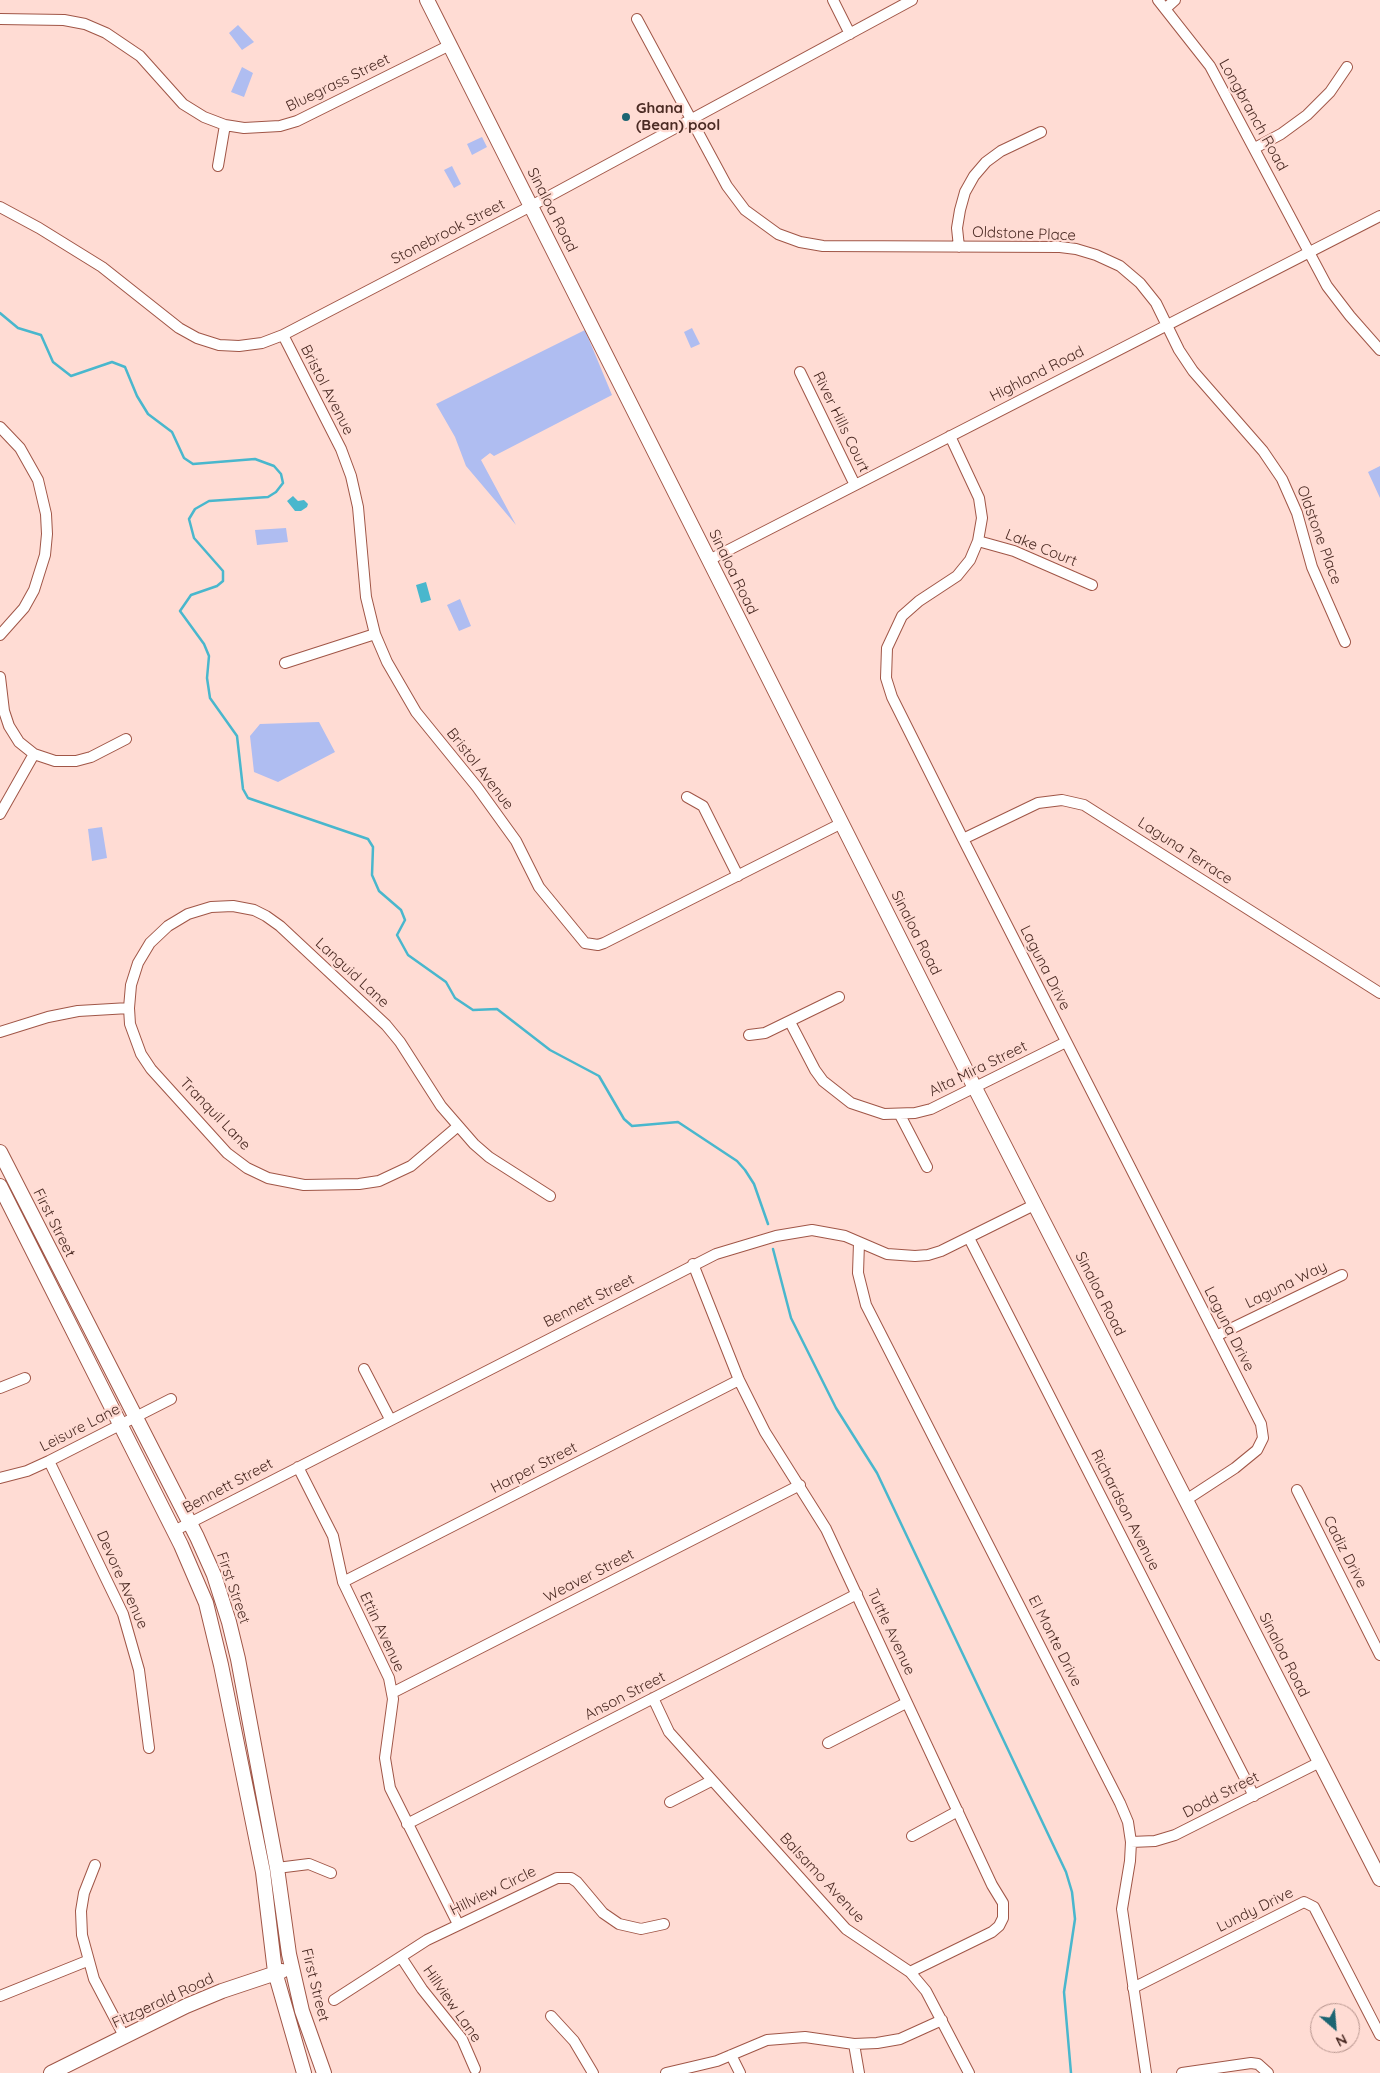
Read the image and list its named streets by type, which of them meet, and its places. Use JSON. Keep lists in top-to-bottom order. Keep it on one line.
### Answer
{"streets":{"main road":["Sinaloa Road","First Street","Fitzgerald Road"],"street":["Bluegrass Street","Longbranch Road","Stonebrook Street","Oldstone Place","Highland Road","Bristol Avenue","River Hills Court","Lake Court","Laguna Terrace","Laguna Drive","Languid Lane","Alta Mira Street","Tranquil Lane","Laguna Way","Bennett Street","Leisure Lane","Harper Street","Richardson Avenue","Cadiz Drive","Weaver Street","Devore Avenue","Ettin Avenue","Tuttle Avenue","El Monte Drive","Anson Street","Dodd Street","Balsamo Avenue","Hillview Circle","Lundy Drive","Hillview Lane"]},"crossings":[["Bluegrass Street","Sinaloa Road"],["Longbranch Road","Highland Road"],["Sinaloa Road","Stonebrook Street"],["Sinaloa Road","Highland Road"],["Sinaloa Road","Bristol Avenue"],["Sinaloa Road","Laguna Drive"],["Sinaloa Road","Alta Mira Street"],["Sinaloa Road","Bennett Street"],["Sinaloa Road","Dodd Street"],["Stonebrook Street","Oldstone Place"],["Stonebrook Street","Bristol Avenue"],["Oldstone Place","Highland Road"],["Highland Road","River Hills Court"],["Highland Road","Laguna Drive"],["Lake Court","Laguna Drive"],["Laguna Terrace","Laguna Drive"],["Laguna Drive","Alta Mira Street"],["Laguna Drive","Laguna Way"],["Languid Lane","Tranquil Lane"],["First Street","Bennett Street"],["First Street","Leisure Lane"],["First Street","Fitzgerald Road"],["Bennett Street","Richardson Avenue"],["Bennett Street","Ettin Avenue"],["Bennett Street","Tuttle Avenue"],["Bennett Street","El Monte Drive"],["Leisure Lane","Devore Avenue"],["Harper Street","Ettin Avenue"],["Harper Street","Tuttle Avenue"],["Richardson Avenue","Dodd Street"],["Weaver Street","Ettin Avenue"],["Weaver Street","Tuttle Avenue"],["Ettin Avenue","Anson Street"],["Ettin Avenue","Hillview Circle"],["Tuttle Avenue","Anson Street"],["Tuttle Avenue","Balsamo Avenue"],["El Monte Drive","Dodd Street"],["El Monte Drive","Lundy Drive"],["Anson Street","Balsamo Avenue"],["Hillview Circle","Hillview Lane"]],"places":["Ghana (Bean) pool"],"north":"bottom right"}
